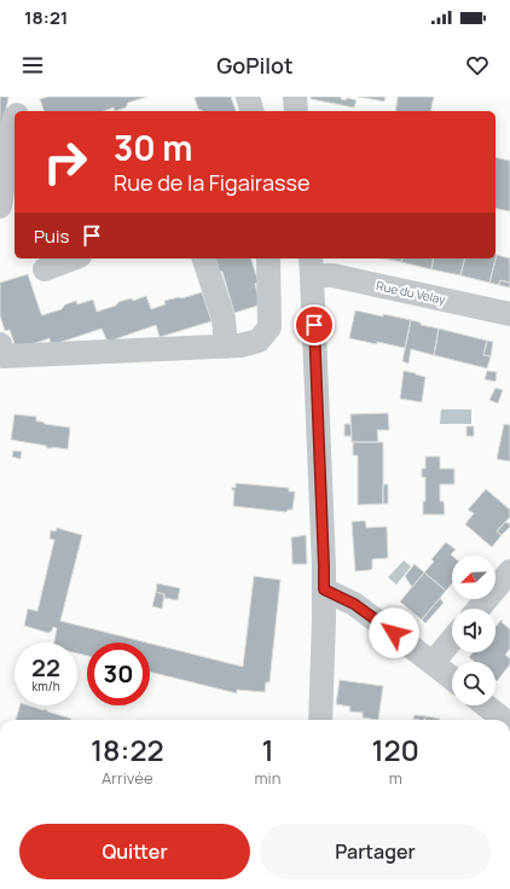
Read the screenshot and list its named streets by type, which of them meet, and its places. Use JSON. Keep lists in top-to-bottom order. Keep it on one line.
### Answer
{"streets":{"street":["Rue du Velay"]},"north":"bottom left","page":{"status":"18:21","header":"GoPilot","turn":["30 m","Rue de la Figairasse"],"then":"Puis","speed":"22 km/h","limit":"30","eta":["18:22","Arrivée","1","min","120","m"],"buttons":["Quitter","Partager"]}}
